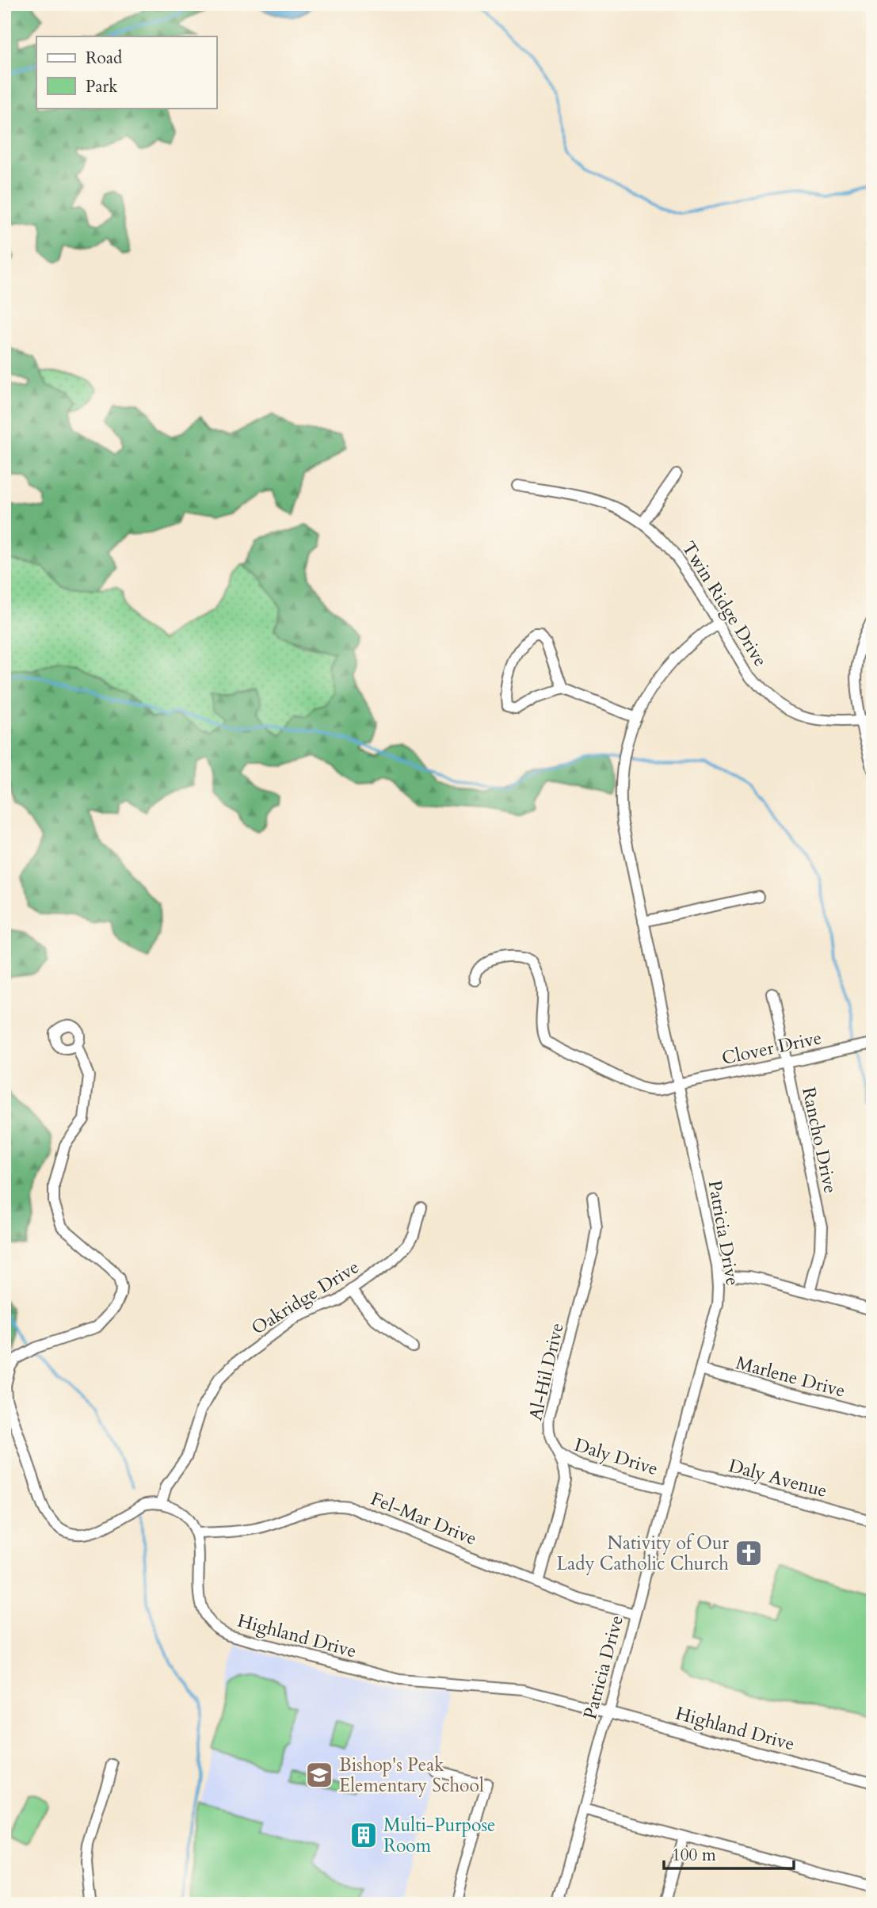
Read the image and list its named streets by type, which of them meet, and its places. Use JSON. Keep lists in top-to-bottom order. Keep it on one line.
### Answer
{"streets":{"street":["Twin Ridge Drive","Clover Drive","Rancho Drive","Patricia Drive","Oakridge Drive","Al-Hil Drive","Marlene Drive","Daly Drive","Daly Avenue","Fel-Mar Drive","Highland Drive"]},"crossings":[["Twin Ridge Drive","Patricia Drive"],["Clover Drive","Rancho Drive"],["Clover Drive","Patricia Drive"],["Patricia Drive","Marlene Drive"],["Patricia Drive","Daly Drive"],["Patricia Drive","Daly Avenue"],["Patricia Drive","Fel-Mar Drive"],["Patricia Drive","Highland Drive"],["Al-Hil Drive","Daly Drive"],["Al-Hil Drive","Fel-Mar Drive"],["Fel-Mar Drive","Highland Drive"]],"places":{"church":["Nativity of Our Lady Catholic Church"],"school or university":["Bishop's Peak Elementary School"],"building":["Multi-Purpose Room"]},"legend":["Road","Park"],"scale_bar":"100 m"}
